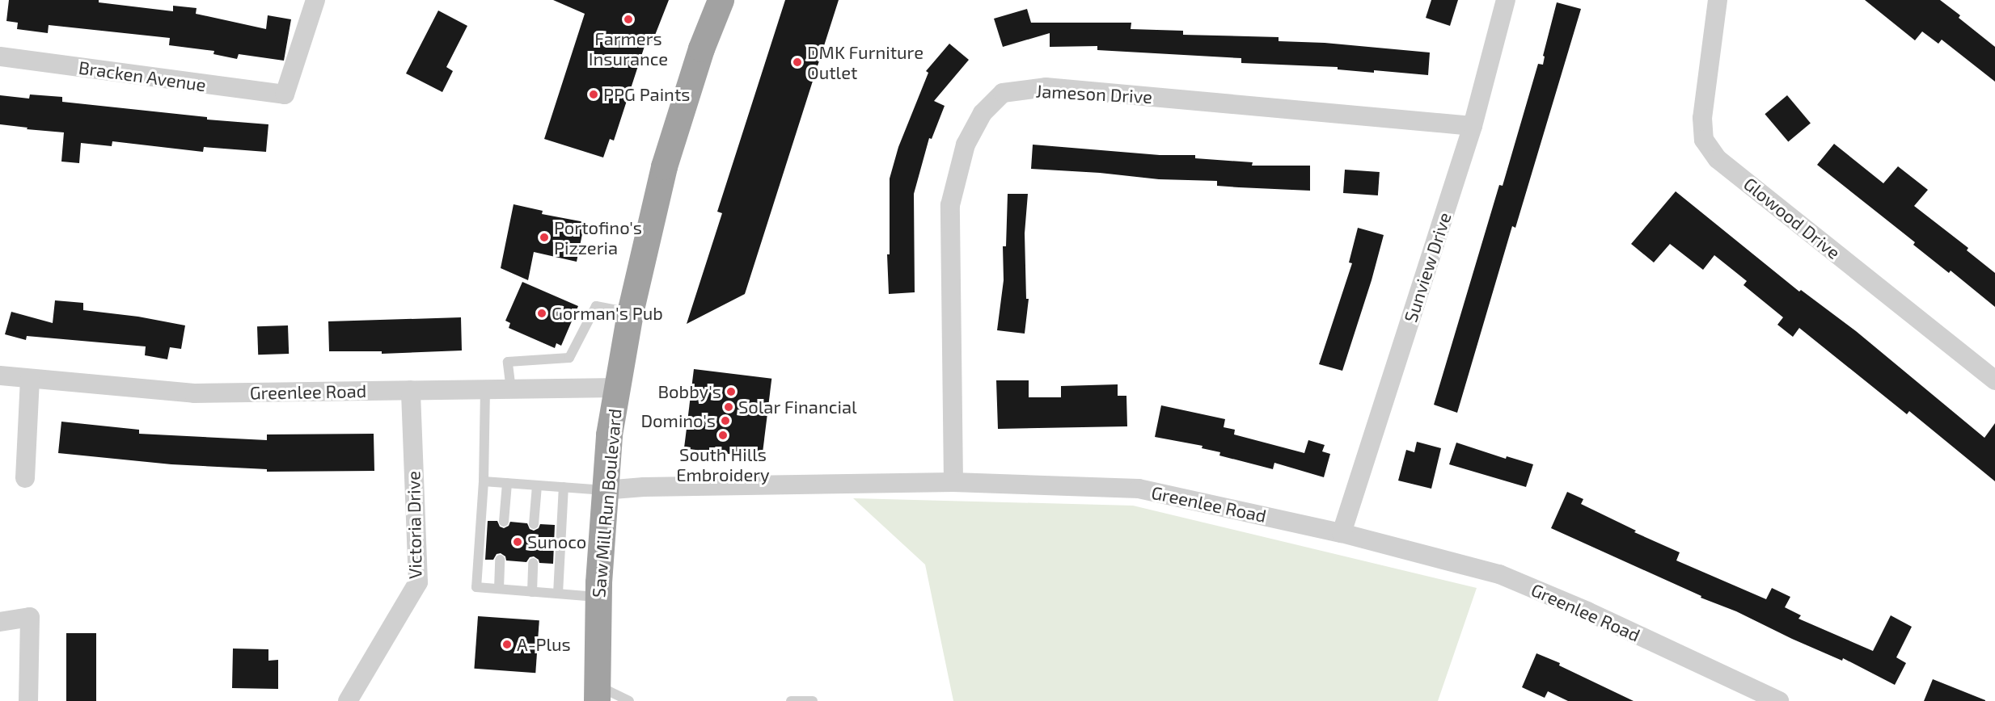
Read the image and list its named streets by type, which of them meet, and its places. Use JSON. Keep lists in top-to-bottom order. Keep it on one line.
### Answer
{"streets":{"highway":["Saw Mill Run Boulevard"],"street":["Bracken Avenue","Jameson Drive","Glowood Drive","Sunview Drive","Greenlee Road","Victoria Drive"]},"crossings":[["Jameson Drive","Sunview Drive"],["Jameson Drive","Greenlee Road"],["Sunview Drive","Greenlee Road"],["Greenlee Road","Saw Mill Run Boulevard"],["Greenlee Road","Victoria Drive"]],"places":["Farmers Insurance","DMK Furniture Outlet","PPG Paints","Portofino's Pizzeria","Gorman's Pub","Bobby's","Solar Financial","Domino's","South Hills Embroidery","Sunoco","A-Plus"]}
